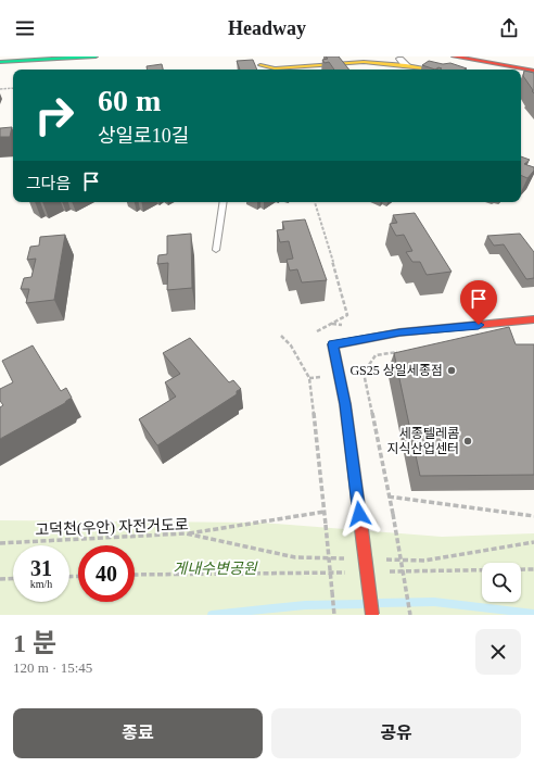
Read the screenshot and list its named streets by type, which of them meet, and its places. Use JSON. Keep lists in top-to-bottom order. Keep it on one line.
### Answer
{"streets":{"path":["고덕천(우안) 자전거도로"]},"parks":["게내수변공원"],"places":["GS25 상일세종점","세종텔레콤 지식산업센터"],"page":{"header":"Headway","turn":["60 m","상일로10길"],"then":"그다음","speed":"31 km/h","limit":"40","heading":["1 분","120 m · 15:45"],"buttons":["종료","공유"]}}
